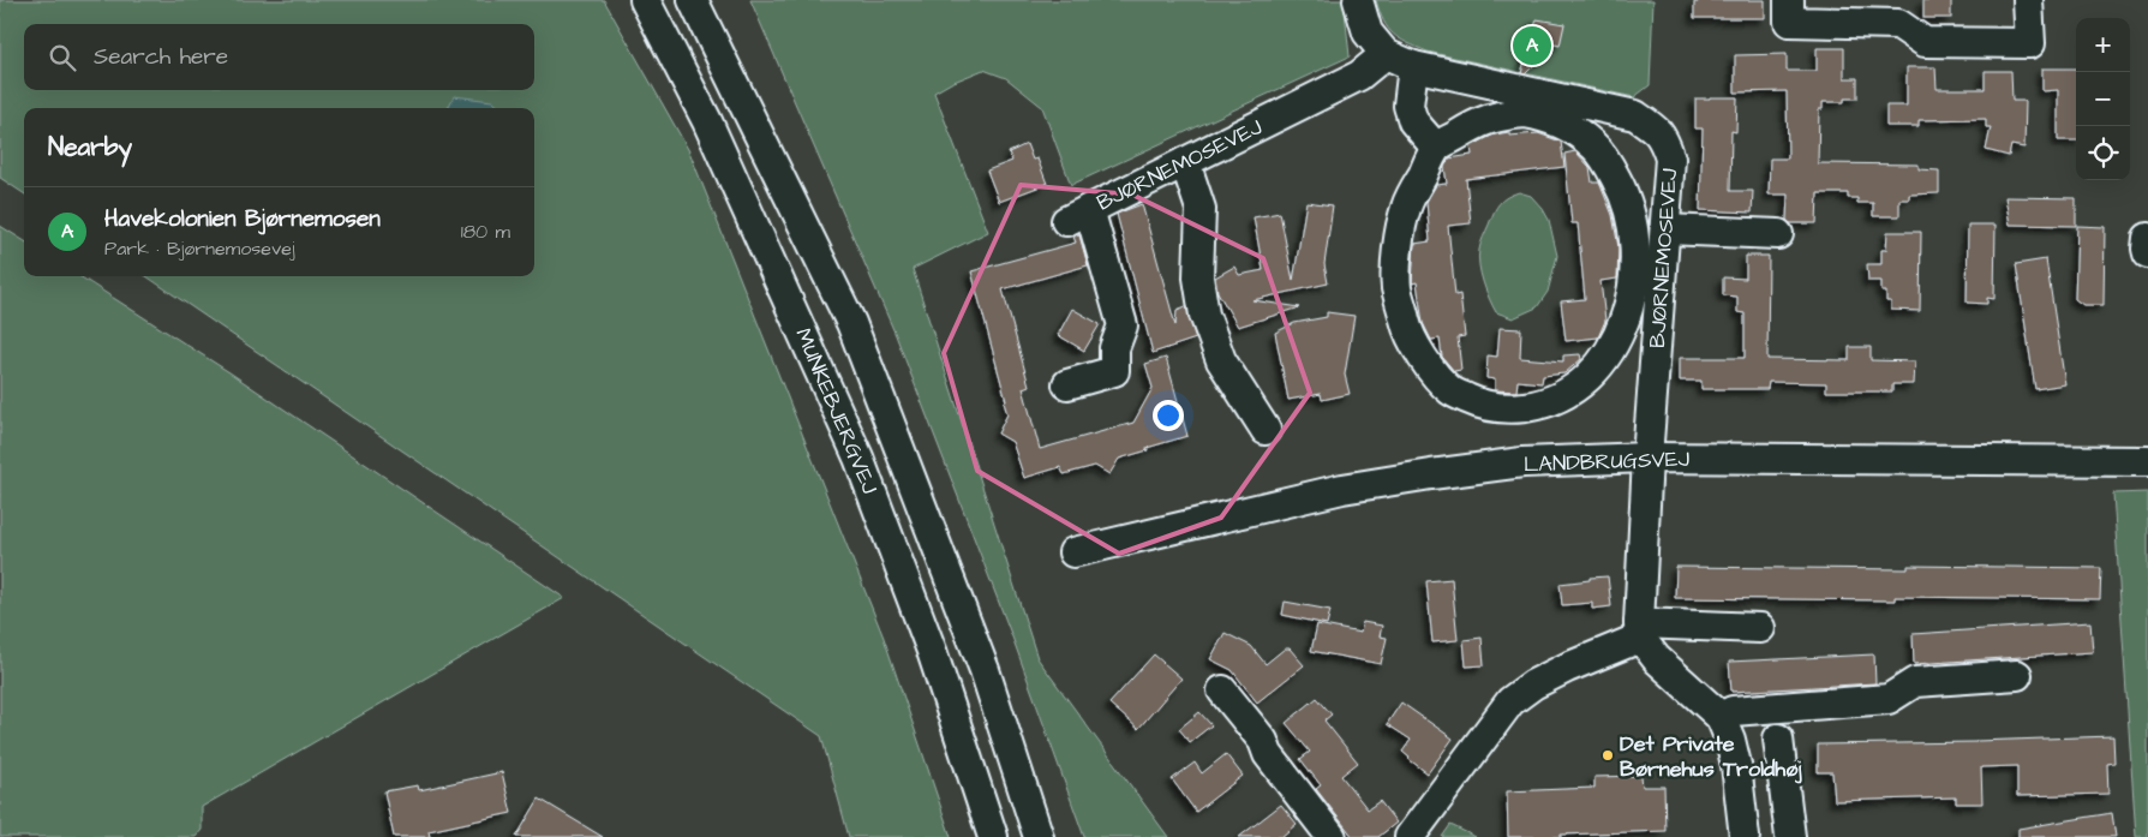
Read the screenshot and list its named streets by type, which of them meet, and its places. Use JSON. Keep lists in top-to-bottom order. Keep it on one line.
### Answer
{"streets":{"street":["BJØRNEMOSEVEJ","MUNKEBJERGVEJ","LANDBRUGSVEJ"]},"crossings":[["BJØRNEMOSEVEJ","LANDBRUGSVEJ"]],"places":["Det Private Børnehus Troldhøj"],"page":{"map_buttons":["+","−"],"pins":"A","search":"Search here","heading":"Nearby","list":[{"mark":"A","name":"Havekolonien Bjørnemosen","note":"Park · Bjørnemosevej","value":"180 m"}]}}
